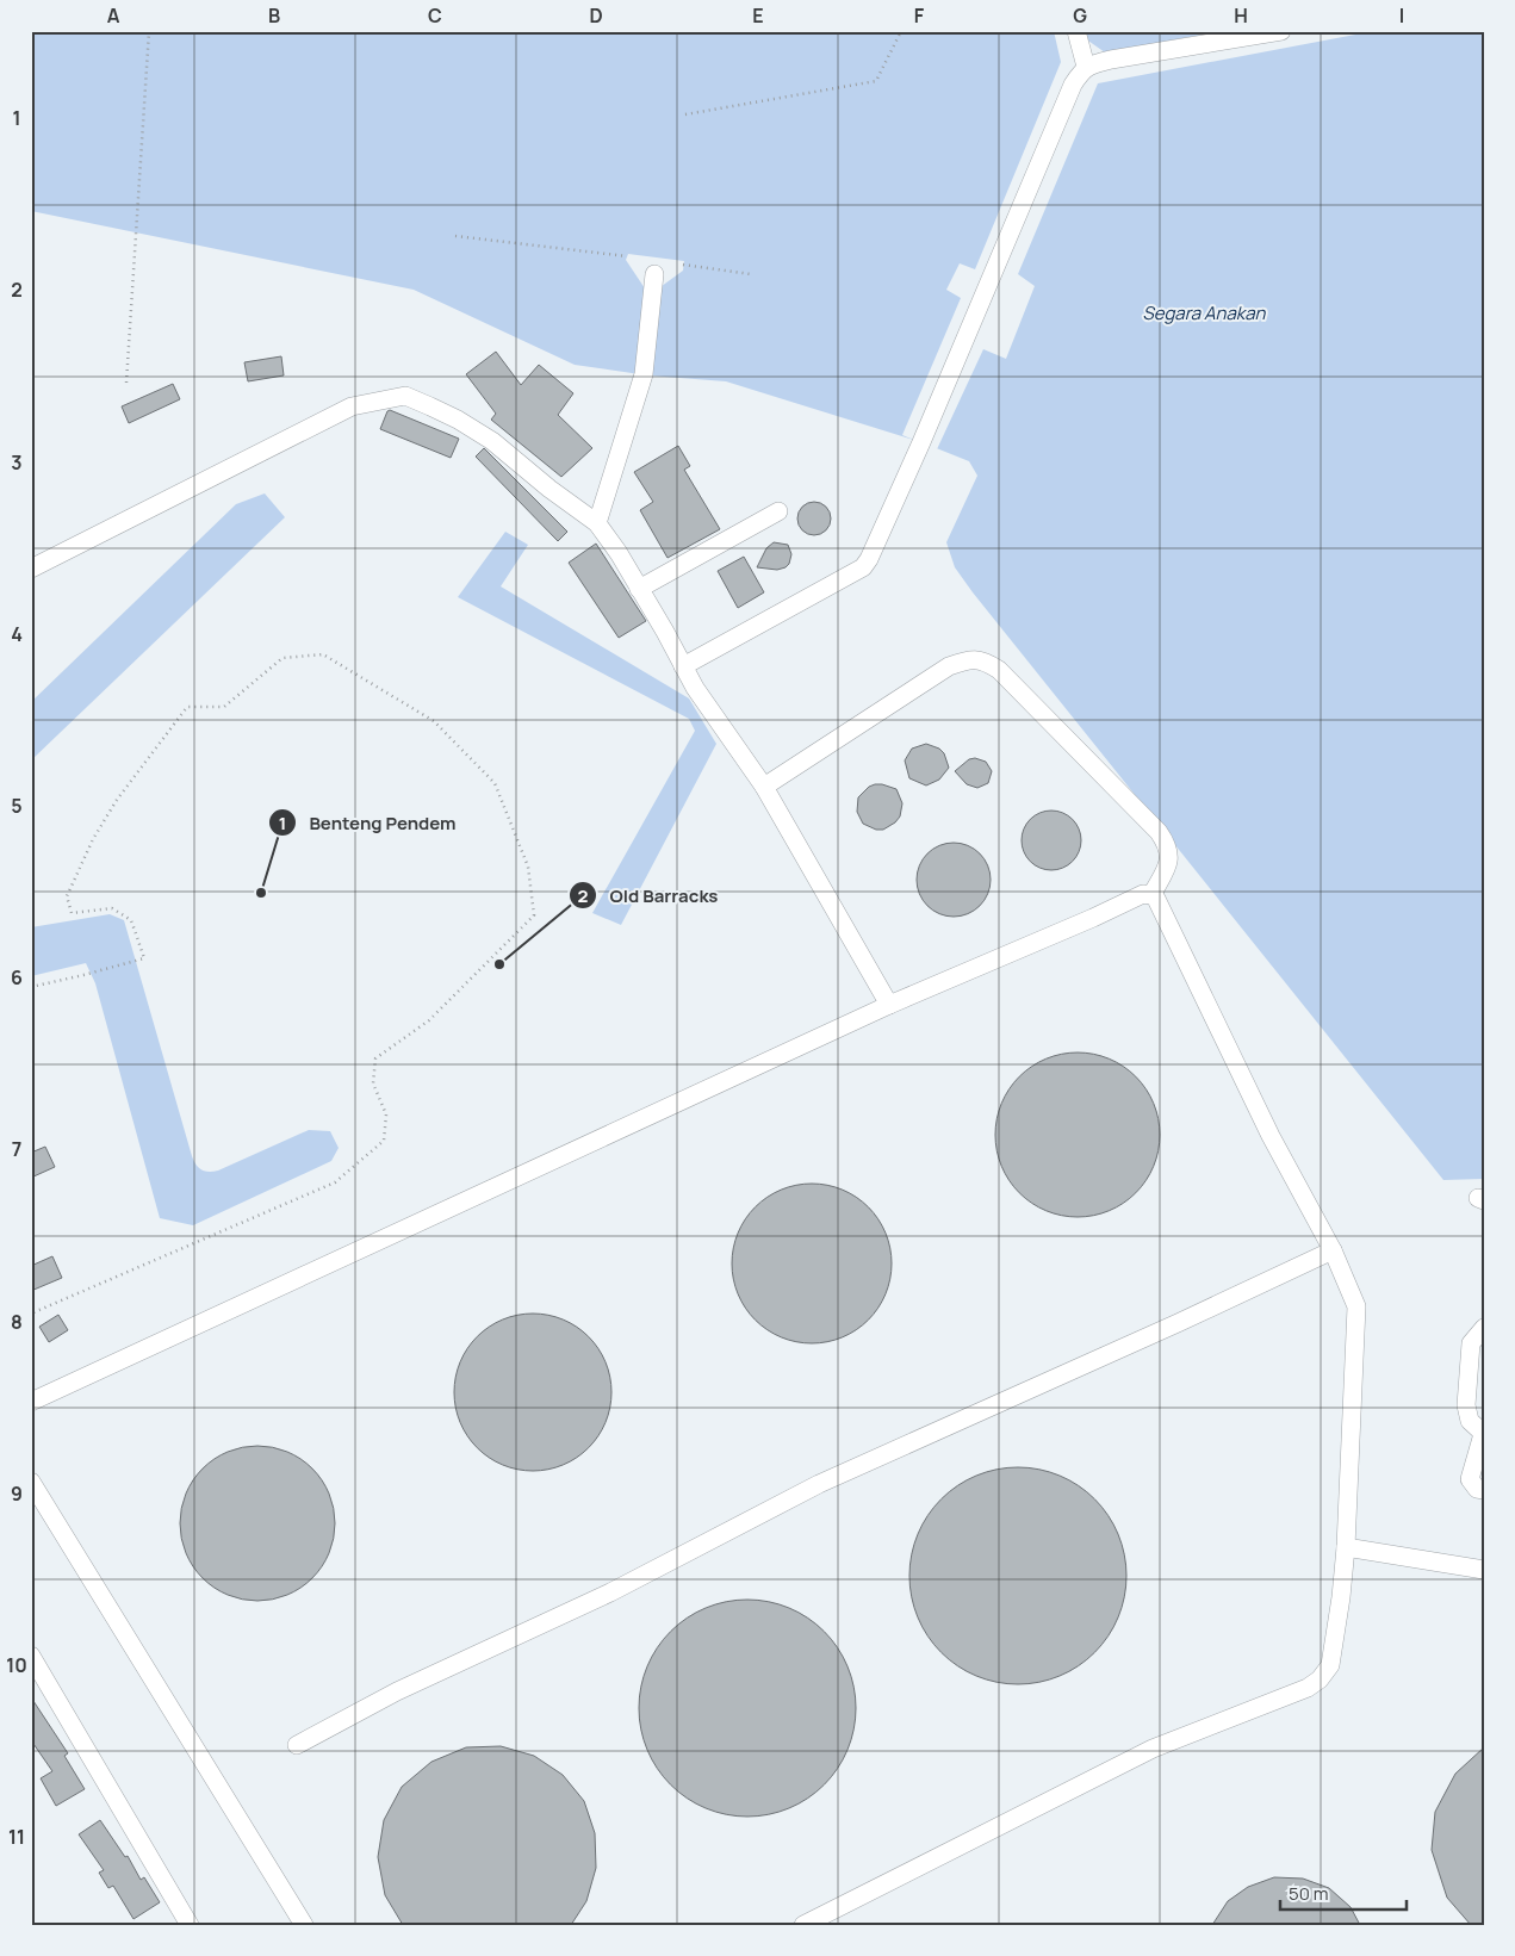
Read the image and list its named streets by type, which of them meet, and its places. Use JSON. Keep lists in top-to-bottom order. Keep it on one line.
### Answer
{"water":["Segara Anakan"],"places":["Benteng Pendem","Old Barracks"],"scale_bar":"50 m","grid":{"columns":["A","B","C","D","E","F","G","H","I"],"rows":["1","2","3","4","5","6","7","8","9","10","11"]}}
